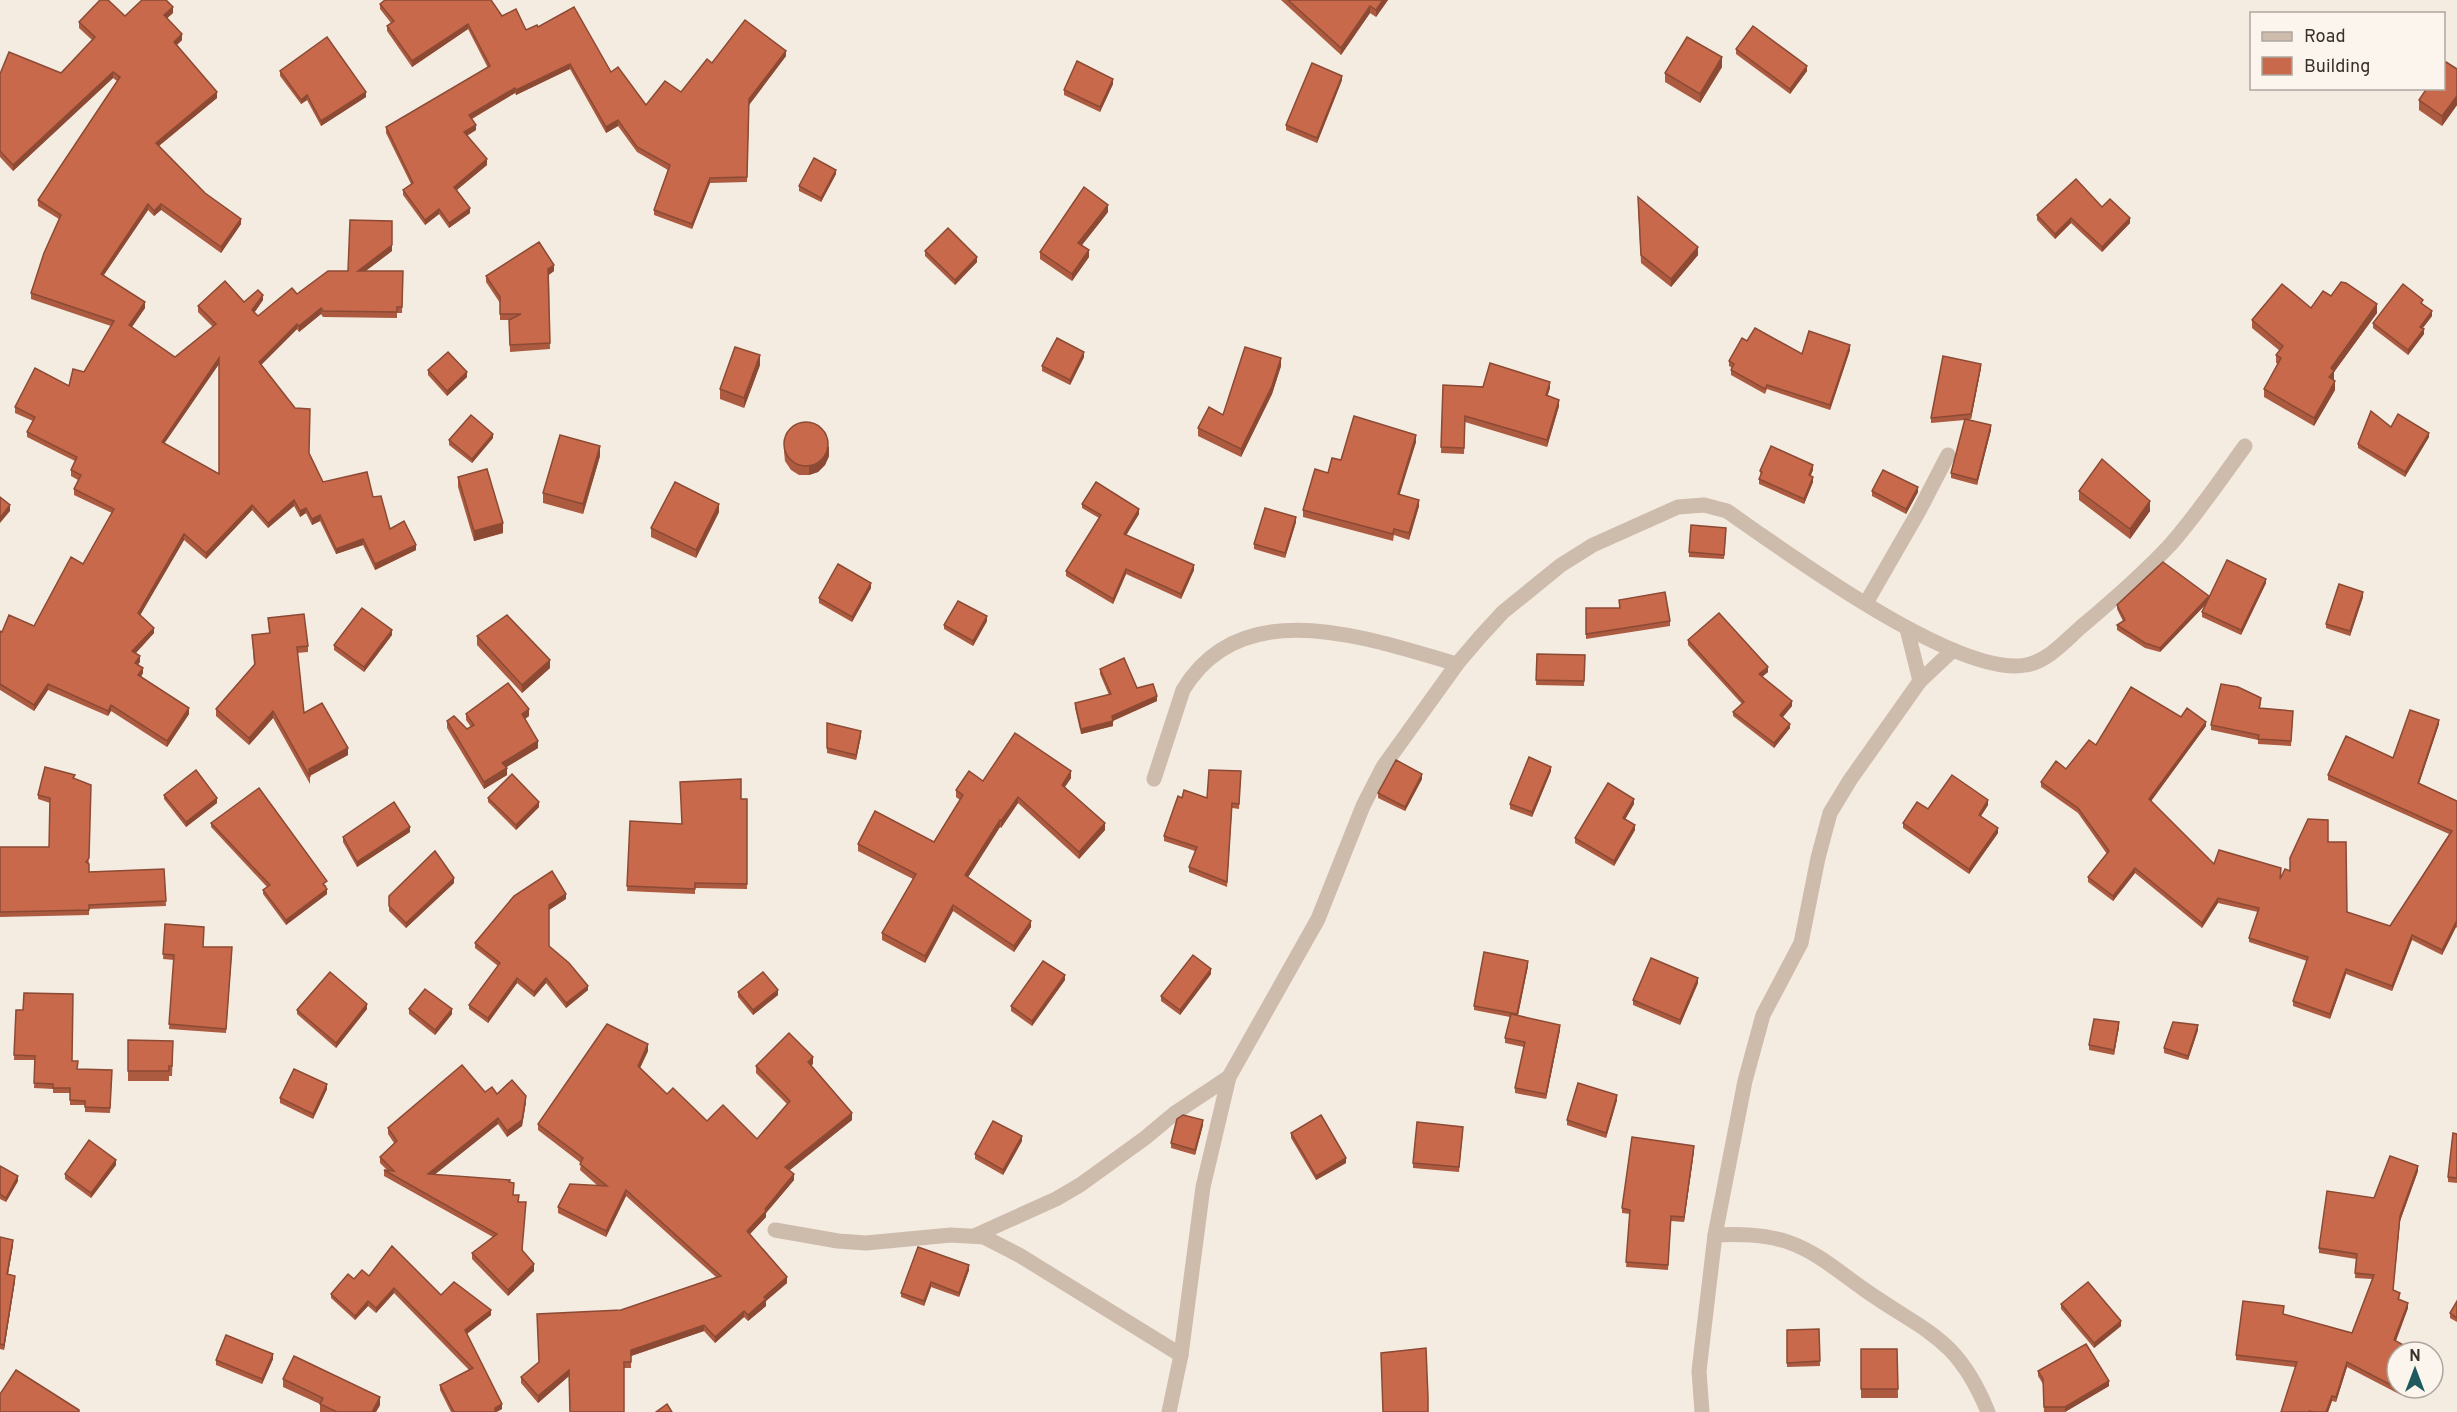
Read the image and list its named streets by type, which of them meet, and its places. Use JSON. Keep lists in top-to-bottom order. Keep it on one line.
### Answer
{"legend":["Road","Building"],"north":"top"}
